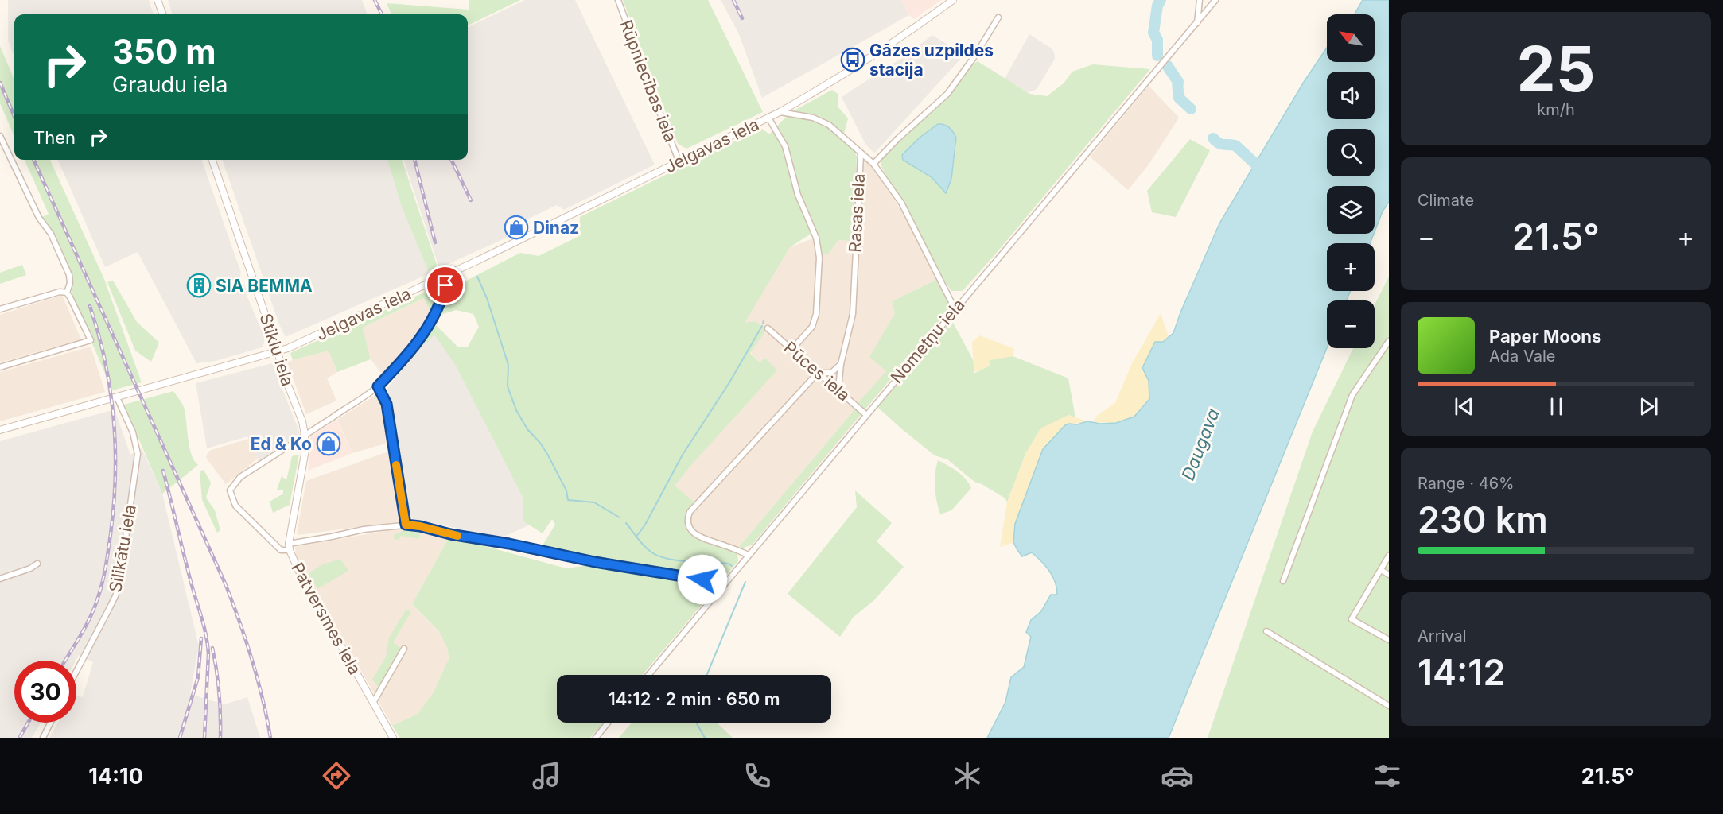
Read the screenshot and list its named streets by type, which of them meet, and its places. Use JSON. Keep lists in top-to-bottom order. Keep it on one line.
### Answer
{"streets":{"street":["Rūpniecības iela","Jelgavas iela","Rasas iela","Nometņu iela","Stiklu iela","Pūces iela","Silikātu iela","Patversmes iela"]},"crossings":[["Rūpniecības iela","Jelgavas iela"],["Jelgavas iela","Rasas iela"],["Jelgavas iela","Stiklu iela"],["Jelgavas iela","Silikātu iela"],["Rasas iela","Pūces iela"],["Nometņu iela","Pūces iela"],["Stiklu iela","Patversmes iela"]],"water":["Daugava"],"places":{"bus stop":["Gāzes uzpildes stacija"],"shop":["Dinaz","Ed & Ko"],"building":["SIA BEMMA"]},"north":"top left","page":{"tile":[["25","km/h"],"Climate",["Range · 46%","230 km"],["Arrival","14:12"]],"map_buttons":["+","−"],"turn":["350 m","Graudu iela"],"then":"Then","heat":["−","21.5°","+"],"song":["Paper Moons","Ada Vale"],"limit":"30","trip":"14:12 · 2 min · 650 m","tabs":["14:10","21.5°"]}}
